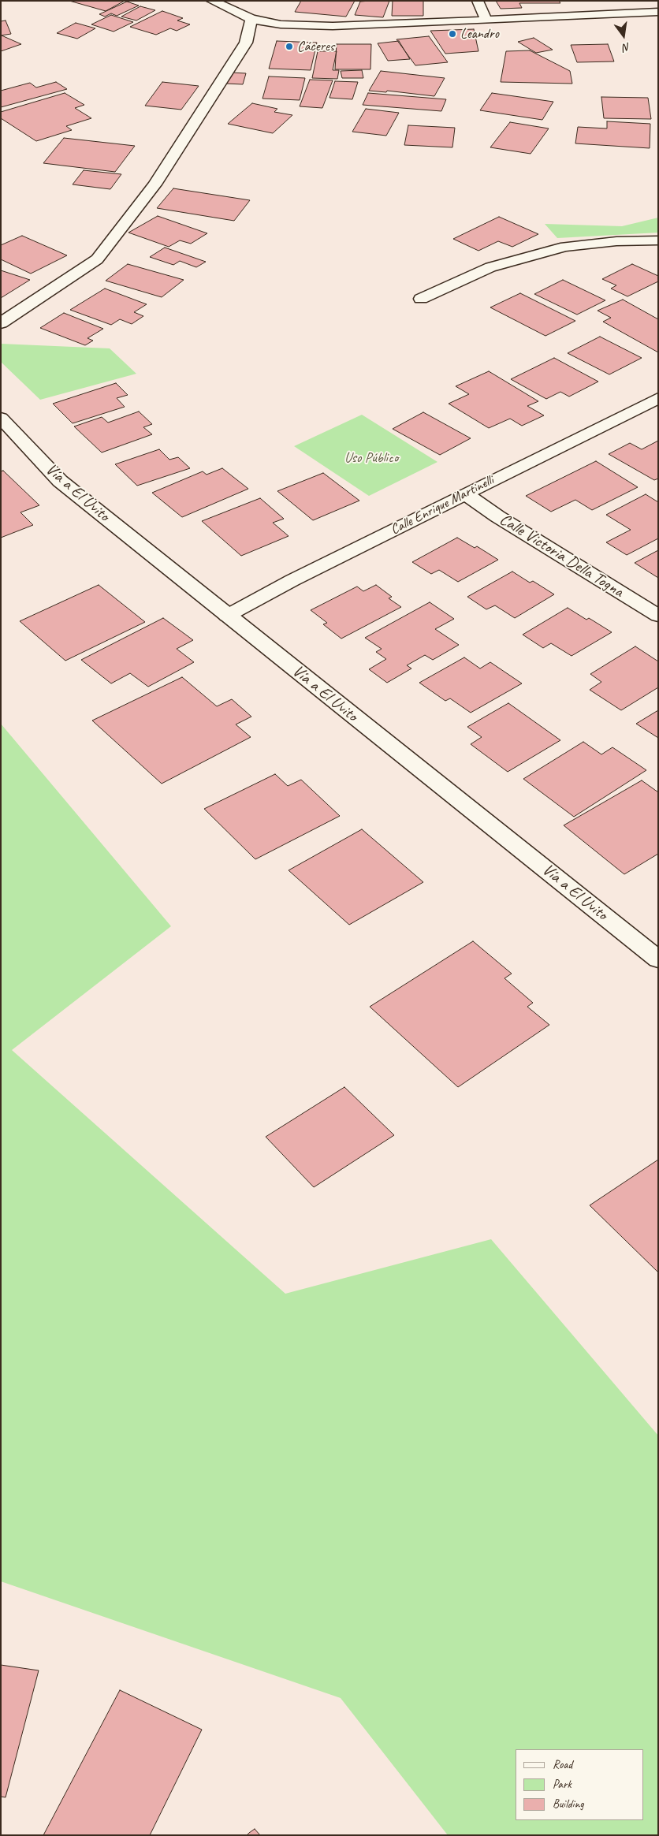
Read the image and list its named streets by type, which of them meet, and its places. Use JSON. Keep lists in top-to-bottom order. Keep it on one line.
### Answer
{"streets":{"street":["Vía a El Uvito","Calle Enrique Martinelli","Calle Victoria Della Togna"]},"crossings":[["Vía a El Uvito","Calle Enrique Martinelli"],["Calle Enrique Martinelli","Calle Victoria Della Togna"]],"parks":["Uso Público"],"places":["Leandro","Cáceres"],"legend":["Road","Park","Building"],"north":"bottom"}
